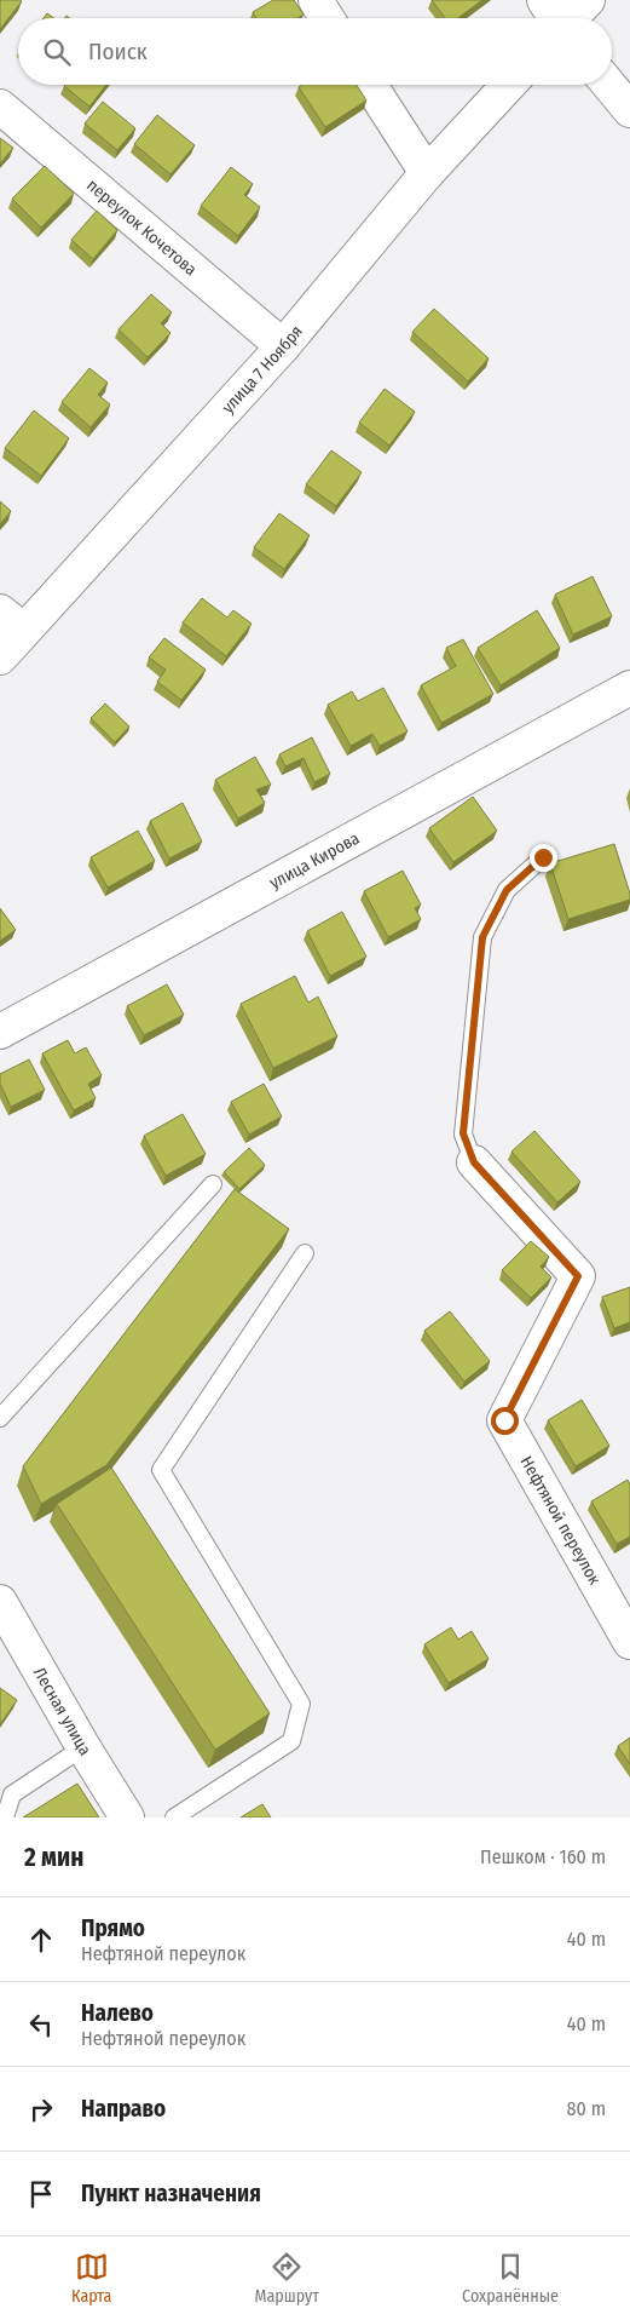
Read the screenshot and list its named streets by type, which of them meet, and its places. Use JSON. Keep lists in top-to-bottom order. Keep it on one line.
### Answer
{"streets":{"street":["переулок Кочетова","улица 7 Ноября","улица Кирова","Нефтяной переулок","Лесная улица"]},"crossings":[["переулок Кочетова","улица 7 Ноября"]],"page":{"search":"Поиск","heading":["2 мин","Пешком · 160 m"],"list":[["Прямо","Нефтяной переулок","40 m"],["Налево","Нефтяной переулок","40 m"],["Направо","80 m"],"Пункт назначения"],"nav":["Карта","Маршрут","Сохранённые"]}}
